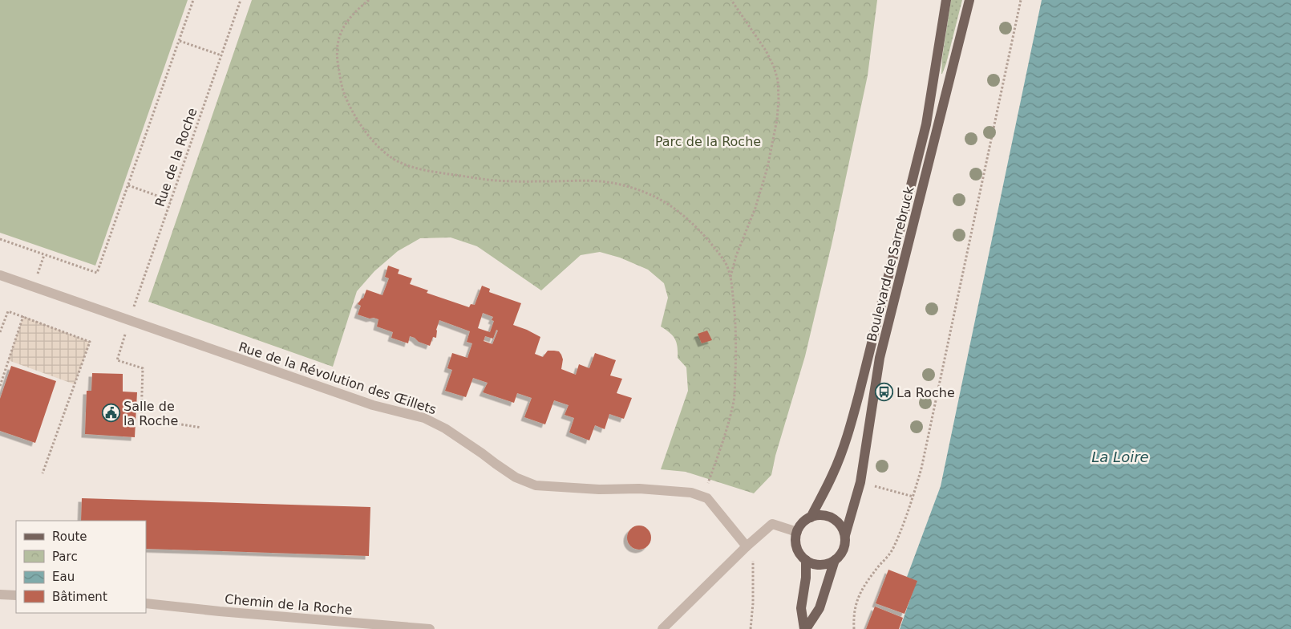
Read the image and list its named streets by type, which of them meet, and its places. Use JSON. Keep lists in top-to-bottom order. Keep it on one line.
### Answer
{"streets":{"main road":["Boulevard de Sarrebruck"],"street":["Rue de la Révolution des Œillets","Chemin de la Roche"],"path":["Rue de la Roche"]},"crossings":[["Rue de la Roche","Rue de la Révolution des Œillets"]],"water":["La Loire"],"parks":["Parc de la Roche"],"places":{"bus stop":["La Roche"],"public building":["Salle de la Roche"]},"legend":["Route","Parc","Eau","Bâtiment"]}
